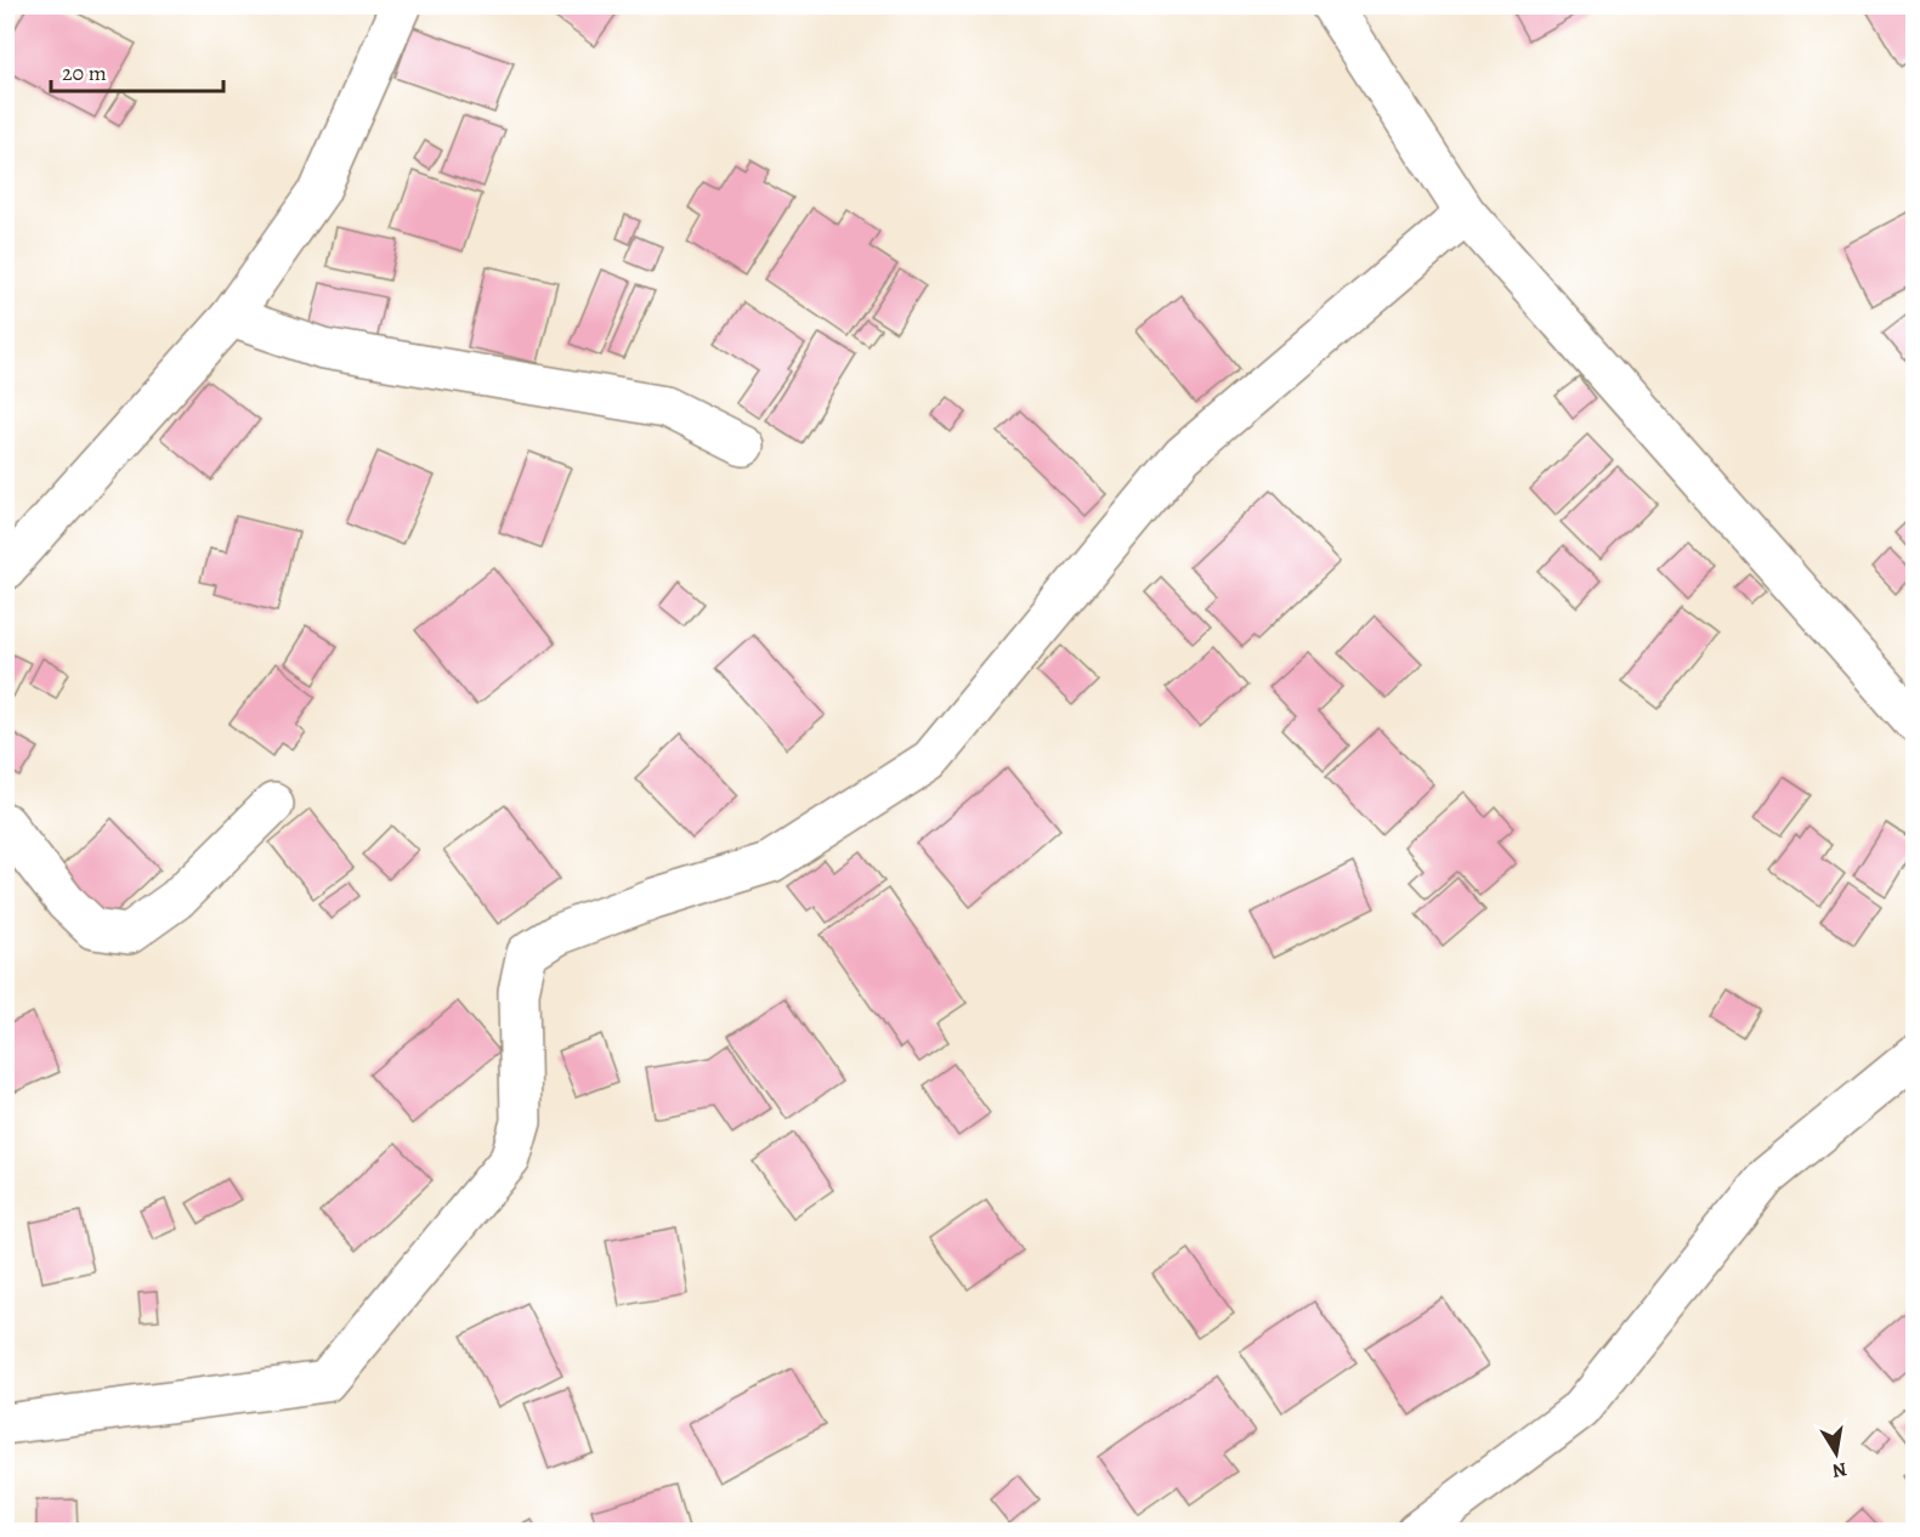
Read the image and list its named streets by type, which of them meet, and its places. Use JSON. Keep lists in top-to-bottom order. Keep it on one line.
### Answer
{"scale_bar":"20 m","north":"bottom"}
